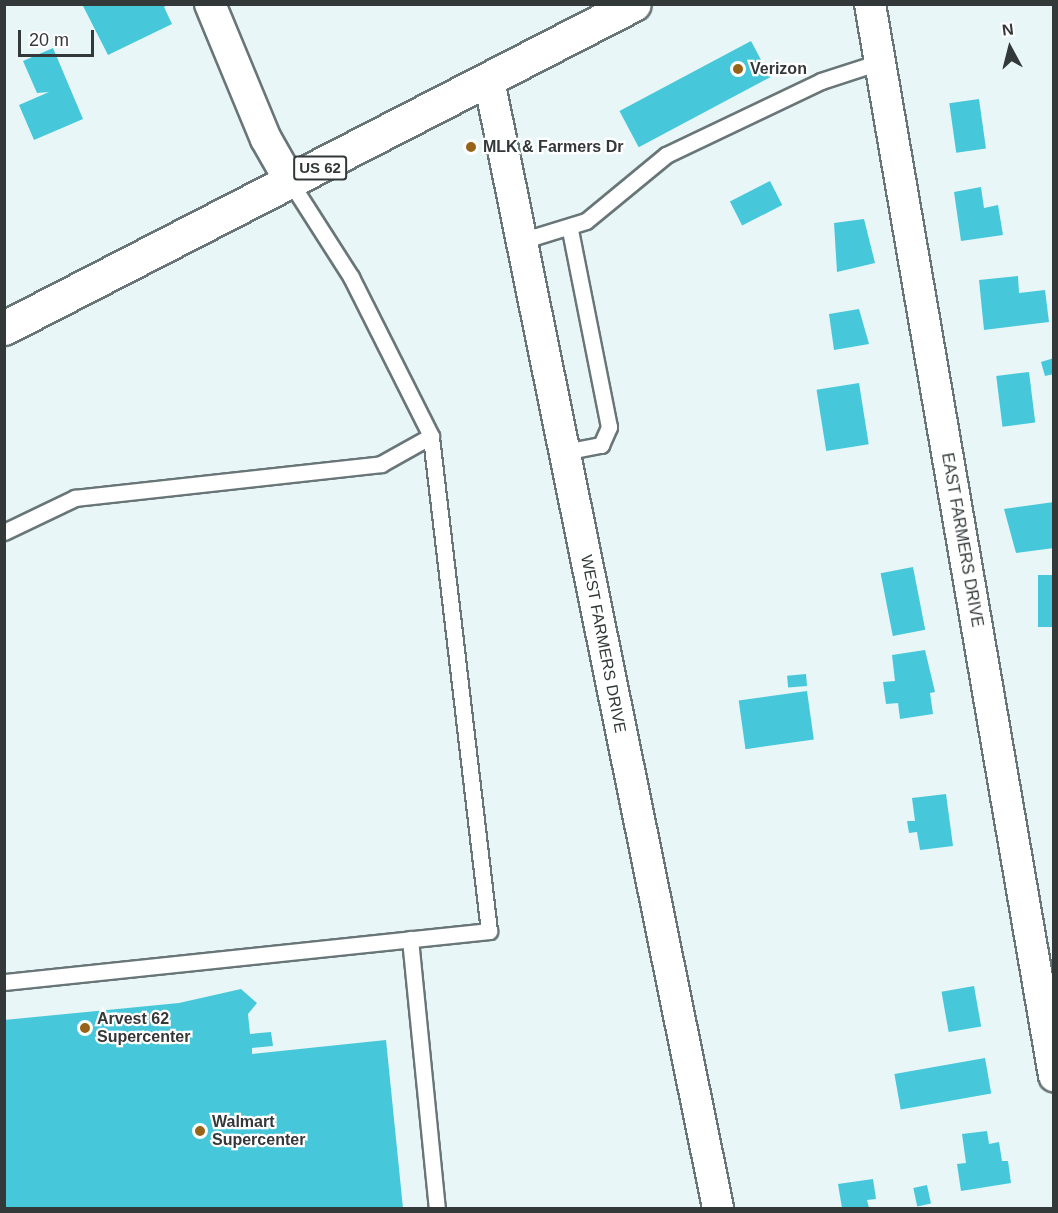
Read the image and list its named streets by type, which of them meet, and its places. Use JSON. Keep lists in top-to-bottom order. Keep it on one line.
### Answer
{"streets":{"highway":["US 62"],"street":["EAST FARMERS DRIVE","WEST FARMERS DRIVE"]},"crossings":[["US 62","WEST FARMERS DRIVE"]],"places":["Verizon","MLK & Farmers Dr","Arvest 62 Supercenter","Walmart Supercenter"],"scale_bar":"20 m","north":"top"}
